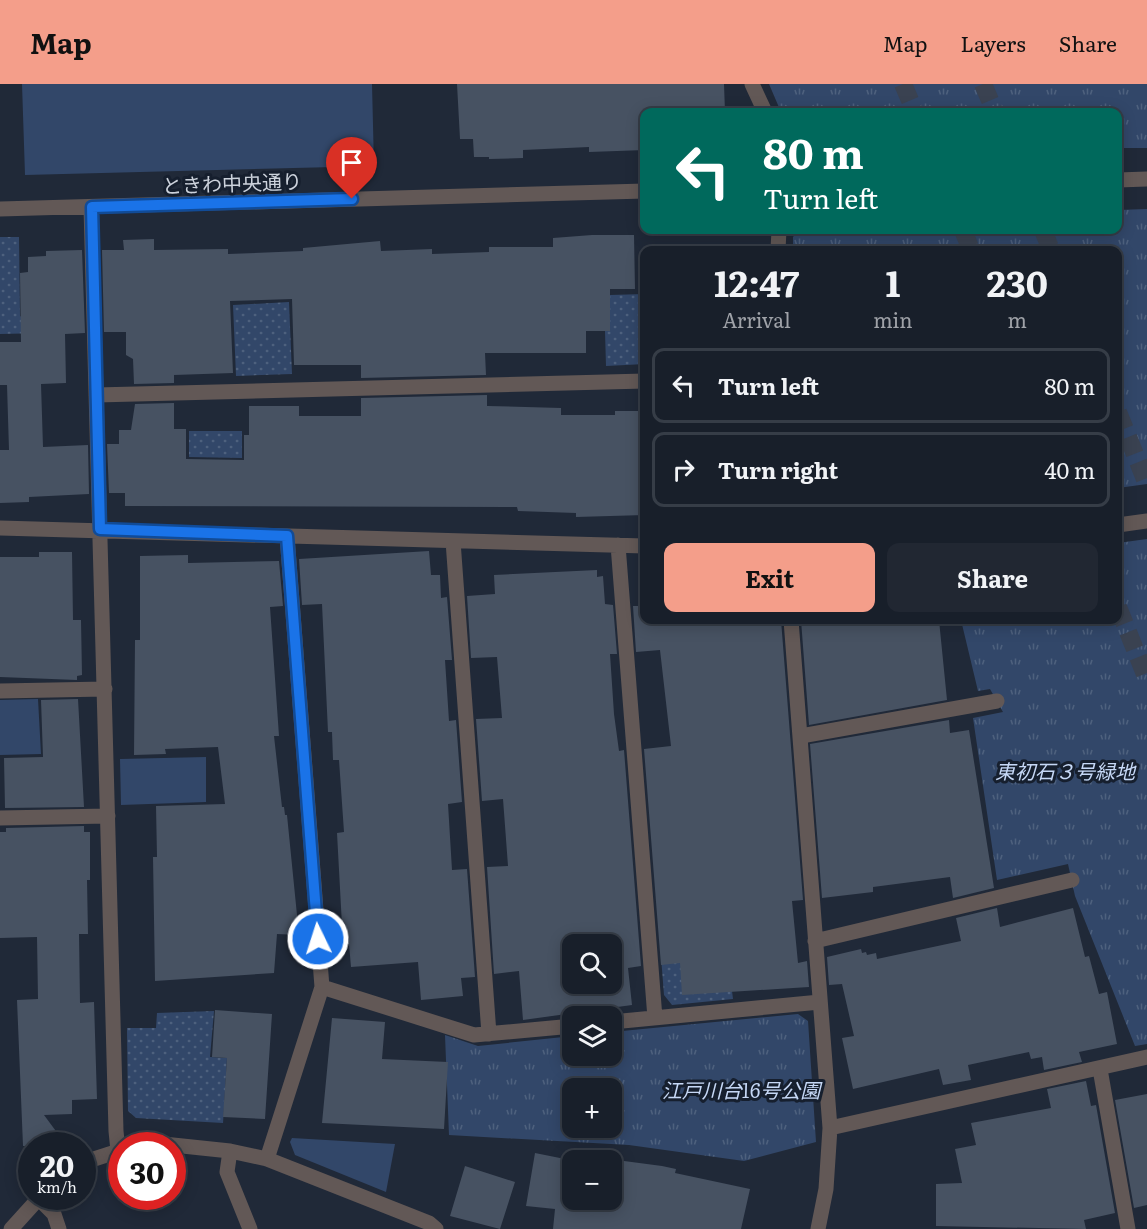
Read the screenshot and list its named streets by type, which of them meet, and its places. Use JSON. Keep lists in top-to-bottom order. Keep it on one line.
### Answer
{"streets":{"street":["ときわ中央通り"]},"parks":["東初石３号緑地","江戸川台16号公園"],"page":{"header":"Map","nav":["Map","Layers","Share"],"turn":["80 m","Turn left"],"eta":["12:47","Arrival","1","min","230","m"],"list":[{"name":"Turn left","value":"80 m"},{"name":"Turn right","value":"40 m"}],"buttons":["Exit","Share"],"map_buttons":["+","−"],"speed":"20 km/h","limit":"30"}}
